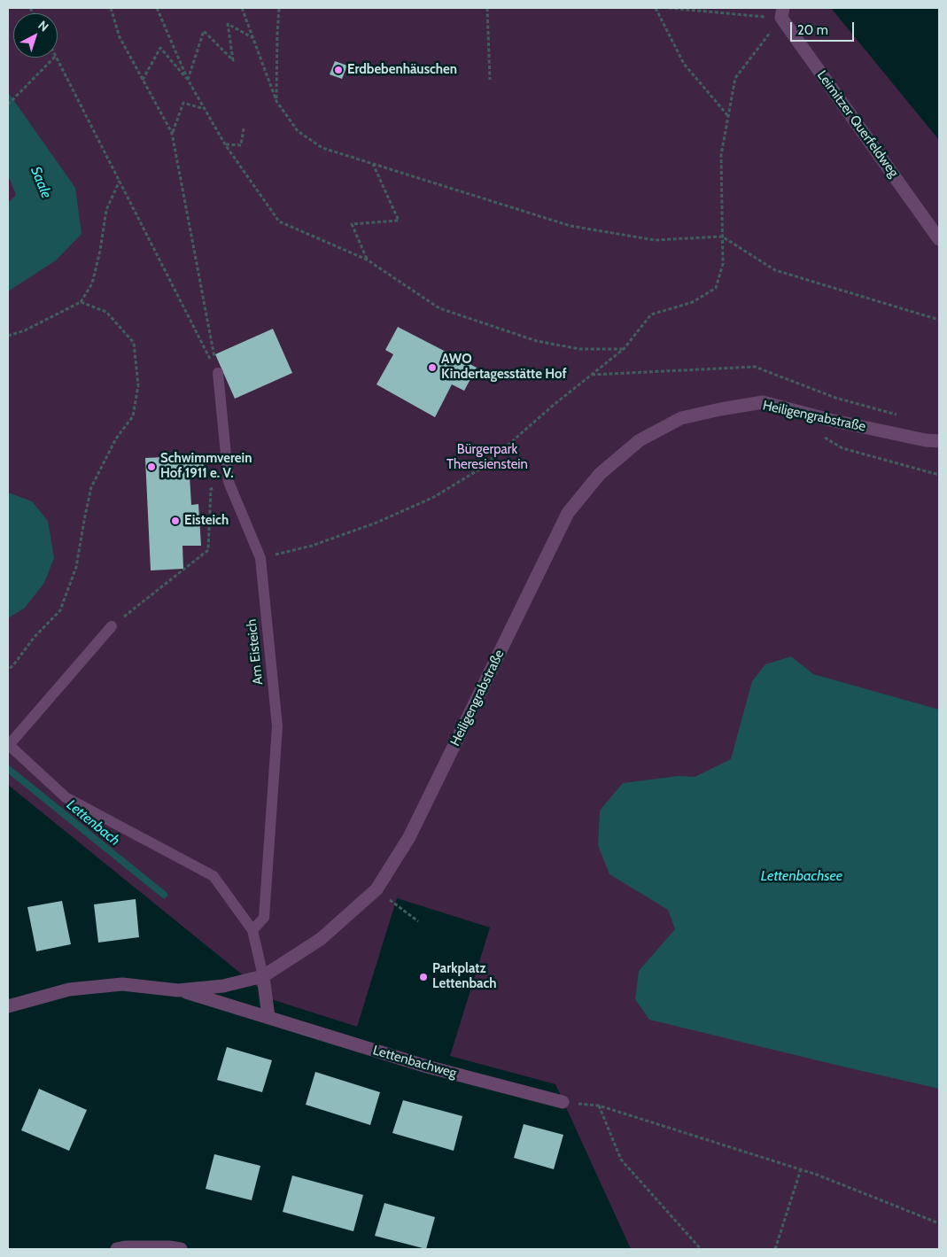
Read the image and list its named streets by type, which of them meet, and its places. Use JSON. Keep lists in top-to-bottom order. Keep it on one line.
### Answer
{"streets":{"street":["Leimitzer Querfeldweg","Heiligengrabstraße","Lettenbachweg"],"lane":["Am Eisteich"]},"crossings":[["Heiligengrabstraße","Lettenbachweg"]],"water":["Saale","Lettenbach","Lettenbachsee"],"parks":["Bürgerpark Theresienstein"],"places":["Erdbebenhäuschen","AWO Kindertagesstätte Hof","Schwimmverein Hof 1911 e. V.","Eisteich","Parkplatz Lettenbach"],"scale_bar":"20 m","north":"top right"}
